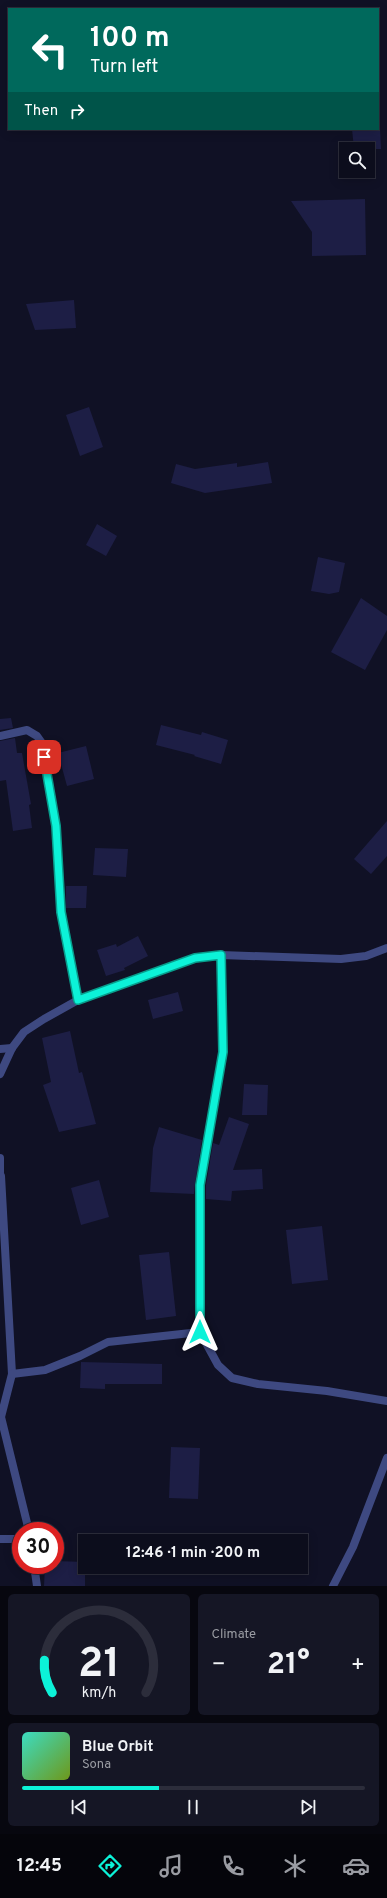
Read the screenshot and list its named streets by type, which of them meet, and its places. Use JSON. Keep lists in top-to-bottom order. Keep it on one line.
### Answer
{"page":{"turn":["100 m","Turn left"],"then":"Then","limit":"30","trip":"12:46 · 1 min · 200 m","tile":"Climate","heat":["−","21°","+"],"song":["Blue Orbit","Sona"],"tabs":"12:45","gauge":["21","km/h"]}}
